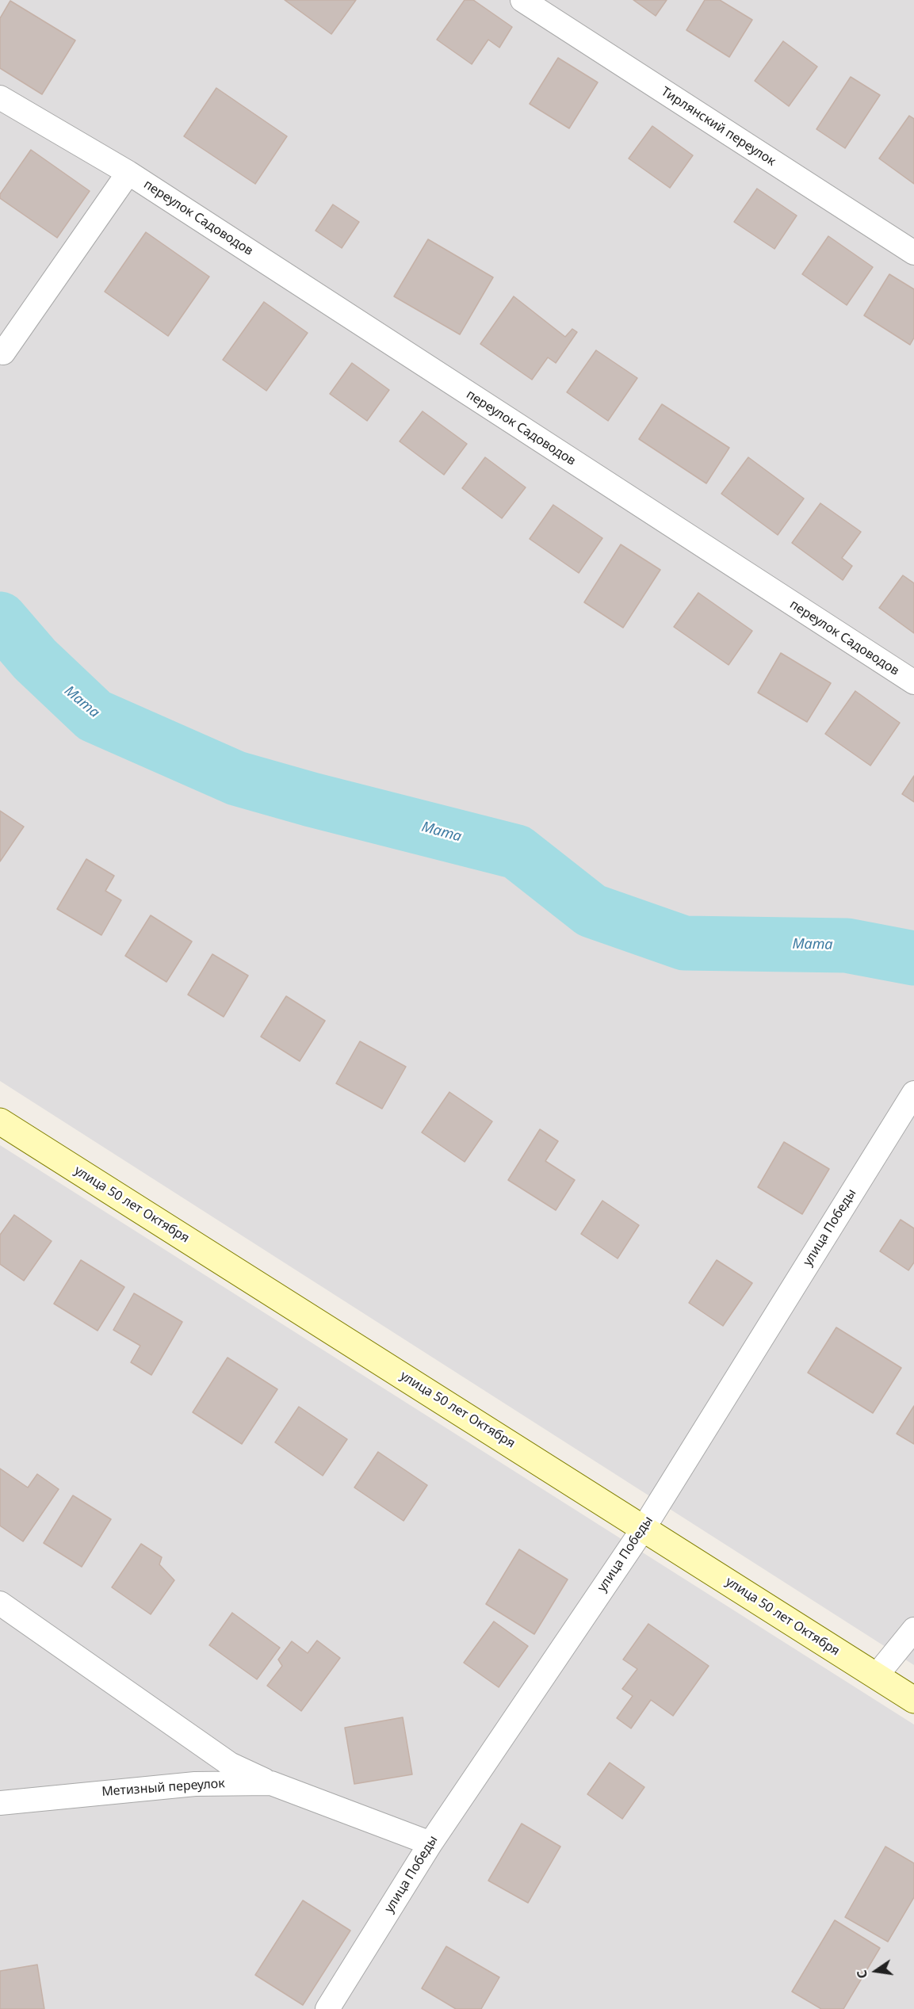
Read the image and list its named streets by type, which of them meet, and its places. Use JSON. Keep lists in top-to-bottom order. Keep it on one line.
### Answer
{"streets":{"street":["Тирлянский переулок","переулок Садоводов","улица 50 лет Октября","улица Победы","Метизный переулок"]},"crossings":[["улица 50 лет Октября","улица Победы"],["улица Победы","Метизный переулок"]],"water":["Мата"],"north":"left"}
